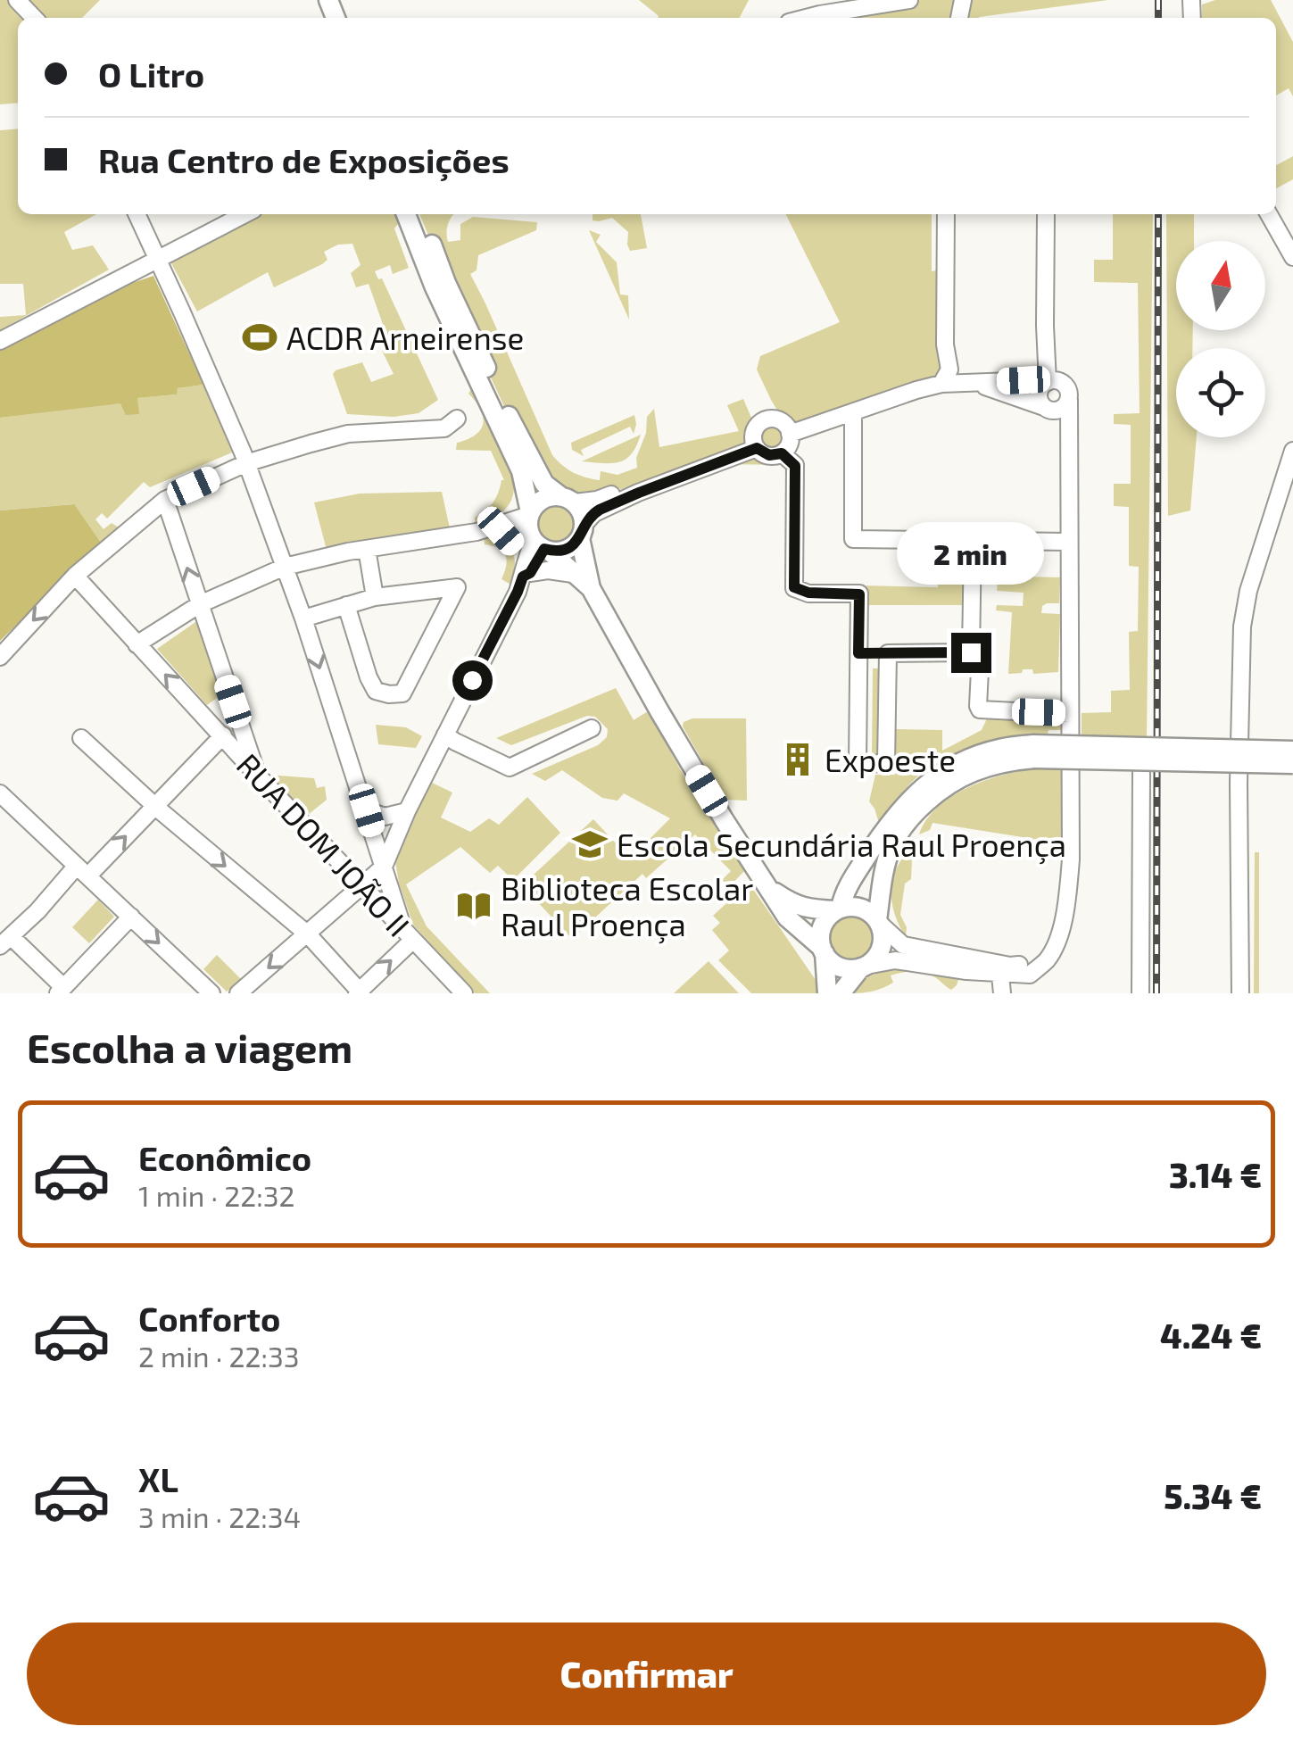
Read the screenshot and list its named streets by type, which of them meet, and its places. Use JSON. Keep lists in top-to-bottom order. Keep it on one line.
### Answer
{"streets":{"street":["RUA DOM JOÃO II"]},"places":{"sports":["ACDR Arneirense"],"building":["Expoeste"],"school or university":["Escola Secundária Raul Proença"],"library":["Biblioteca Escolar Raul Proença"]},"north":"top","page":{"banner":["O Litro","Rua Centro de Exposições"],"bubble":"2 min","heading":"Escolha a viagem","list":[{"name":"Econômico","note":"1 min · 22:32","value":"3.14 €"},{"name":"Conforto","note":"2 min · 22:33","value":"4.24 €"},{"name":"XL","note":"3 min · 22:34","value":"5.34 €"}],"buttons":"Confirmar"}}
